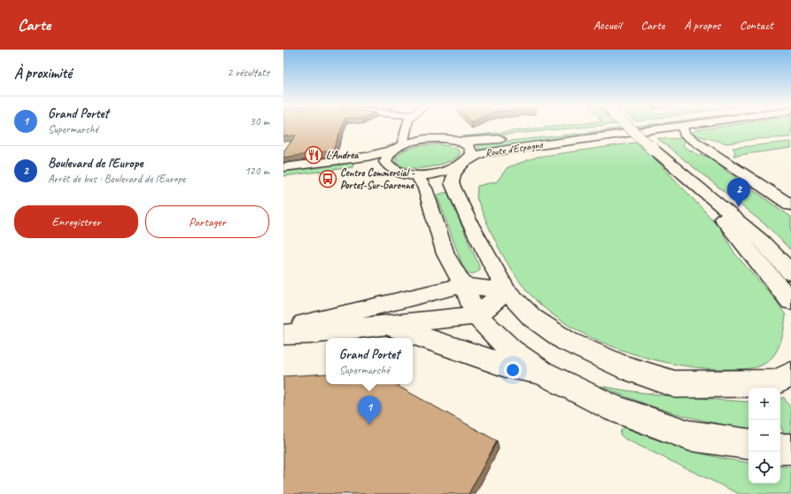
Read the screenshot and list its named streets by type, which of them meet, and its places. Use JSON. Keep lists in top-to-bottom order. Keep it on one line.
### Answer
{"streets":{"street":["Route d'Espagne"]},"places":{"restaurant":["L'Andrea"],"bus stop":["Centre Commercial - Portet-Sur-Garonne"]},"page":{"header":"Carte","nav":["Accueil","Carte","À propos","Contact"],"heading":["À proximité","2 résultats"],"list":[{"mark":"1","name":"Grand Portet","note":"Supermarché","value":"30 m"},{"mark":"2","name":"Boulevard de l'Europe","note":"Arrêt de bus · Boulevard de l'Europe","value":"120 m"}],"pins":["2","1"],"buttons":["Enregistrer","Partager"],"popup":["Grand Portet","Supermarché"],"map_buttons":["+","−"]}}
